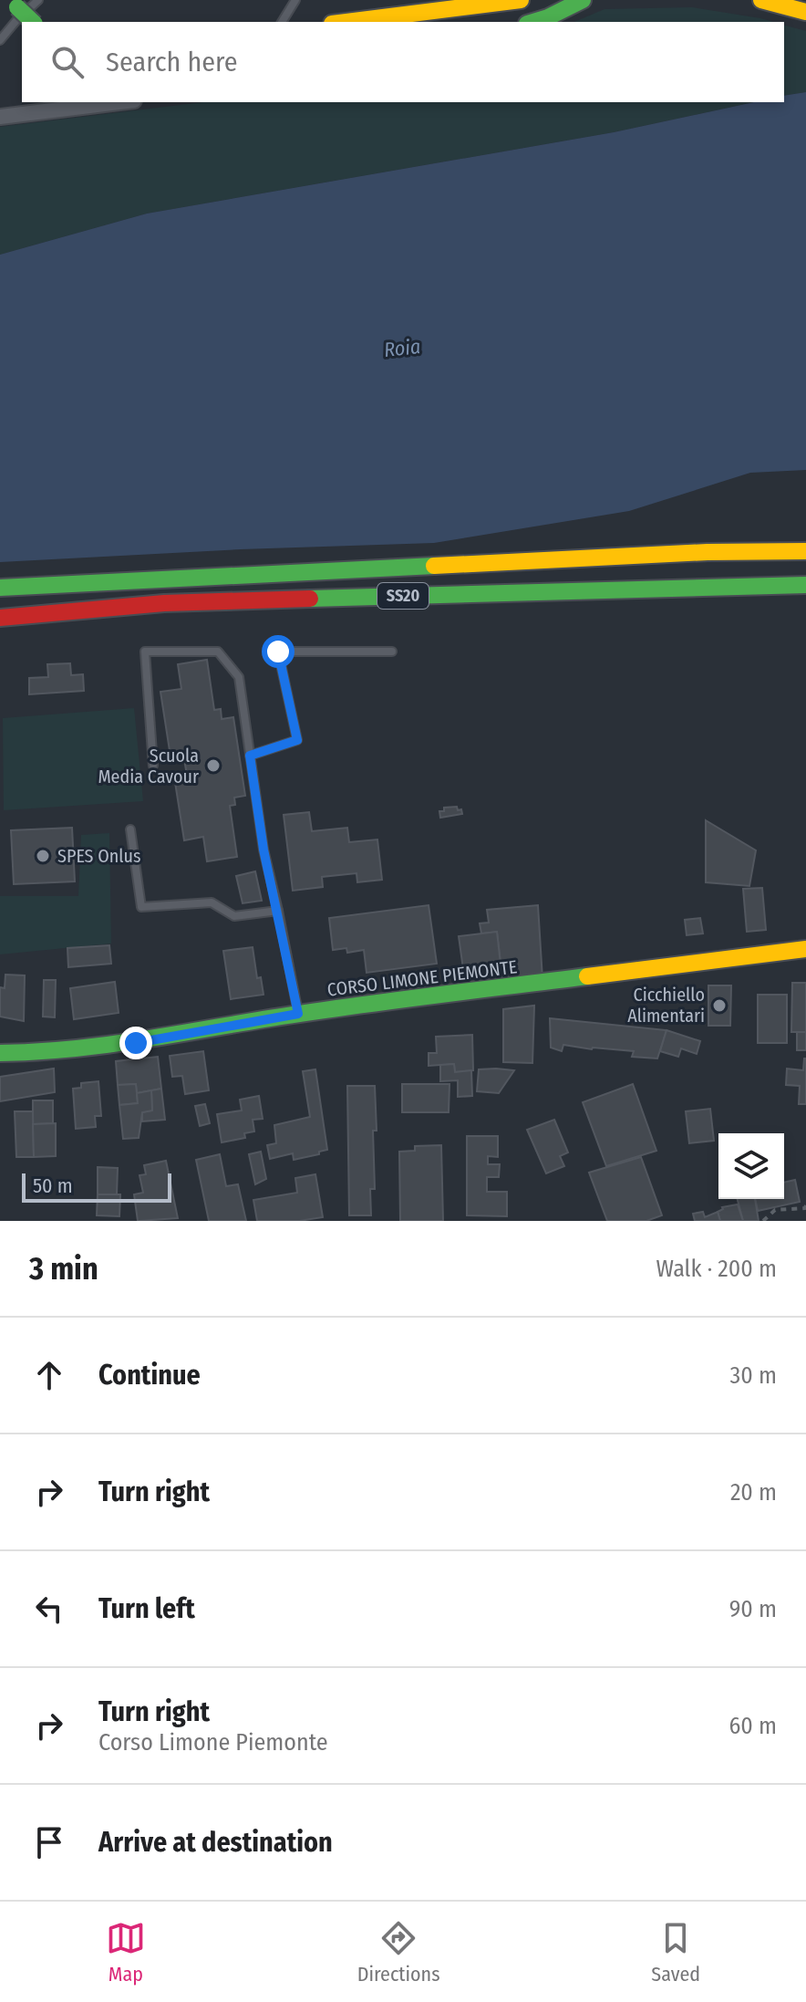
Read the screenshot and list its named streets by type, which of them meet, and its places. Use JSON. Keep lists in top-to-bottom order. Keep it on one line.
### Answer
{"streets":{"main road":["SS20","CORSO LIMONE PIEMONTE"]},"water":["Roia"],"places":["Scuola Media Cavour","SPES Onlus","Cicchiello Alimentari"],"scale_bar":"50 m","page":{"search":"Search here","scale":"50 m","heading":["3 min","Walk · 200 m"],"list":[["Continue","30 m"],["Turn right","20 m"],["Turn left","90 m"],["Turn right","Corso Limone Piemonte","60 m"],"Arrive at destination"],"nav":["Map","Directions","Saved"]}}
